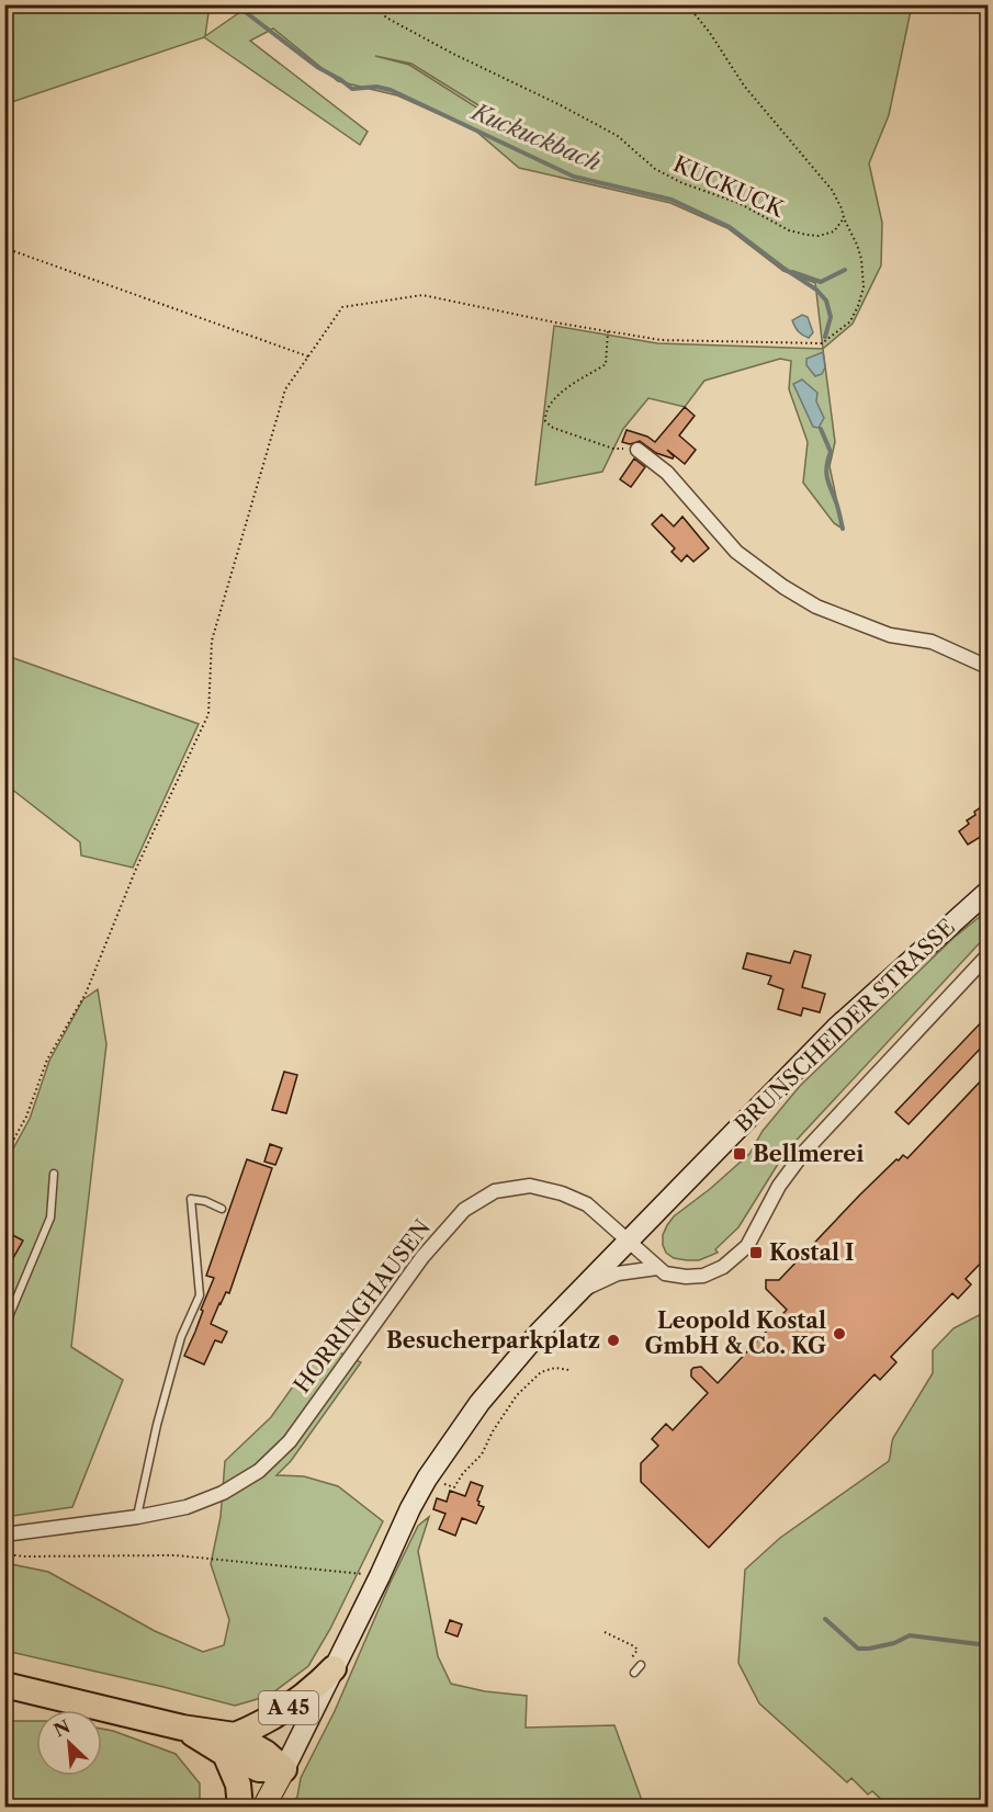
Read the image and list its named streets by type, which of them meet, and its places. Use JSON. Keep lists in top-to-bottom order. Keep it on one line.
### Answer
{"streets":{"highway":["A 45"],"main road":["BRUNSCHEIDER STRASSE"],"street":["HORRINGHAUSEN"],"path":["KUCKUCK"]},"crossings":[["BRUNSCHEIDER STRASSE","HORRINGHAUSEN"],["BRUNSCHEIDER STRASSE","A 45"]],"water":["Kuckuckbach"],"places":{"transit":["Bellmerei","Kostal I"],"other":["Leopold Kostal GmbH & Co. KG","Besucherparkplatz"]},"north":"top left"}
